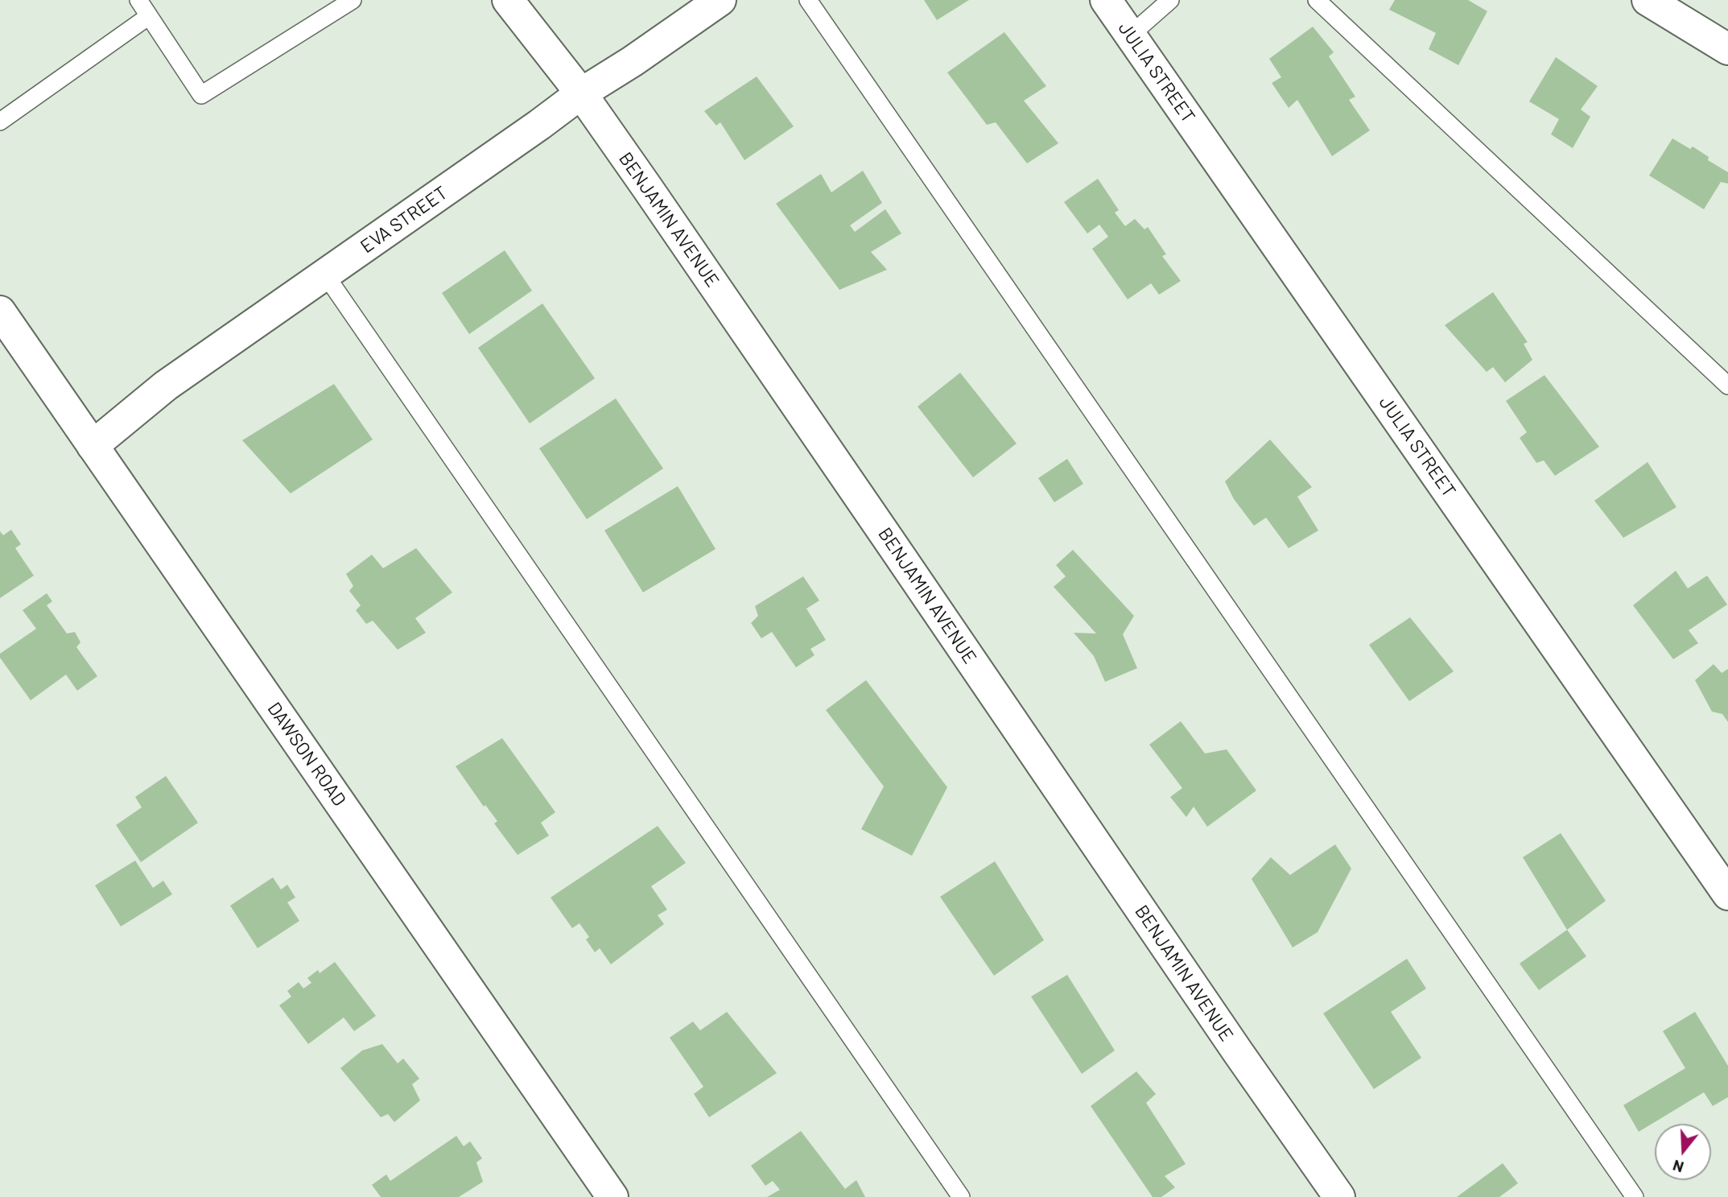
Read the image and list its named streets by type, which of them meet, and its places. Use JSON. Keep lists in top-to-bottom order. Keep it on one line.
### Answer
{"streets":{"street":["JULIA STREET","EVA STREET","BENJAMIN AVENUE","DAWSON ROAD"]},"crossings":[["EVA STREET","BENJAMIN AVENUE"],["EVA STREET","DAWSON ROAD"]],"north":"bottom"}
